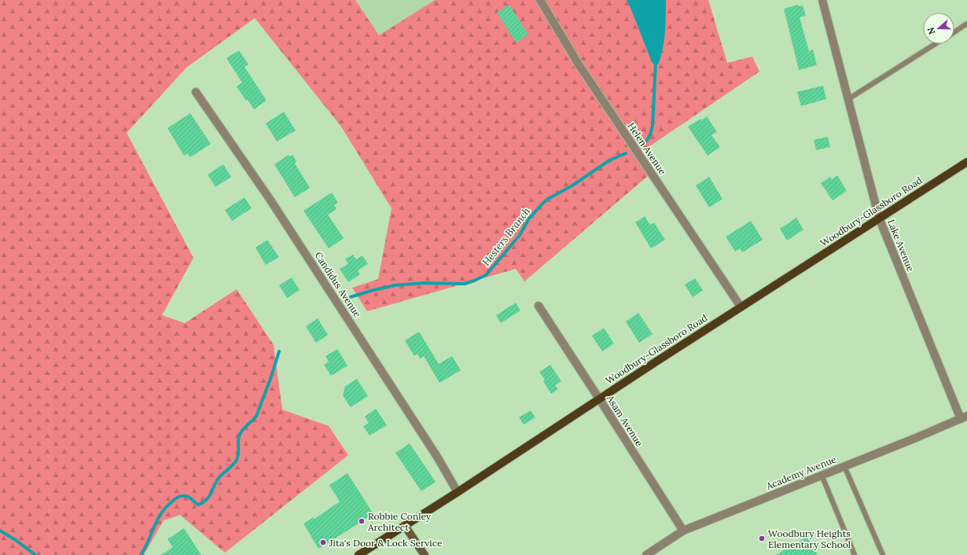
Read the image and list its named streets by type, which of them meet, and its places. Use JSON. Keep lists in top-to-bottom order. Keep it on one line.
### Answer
{"streets":{"main road":["Woodbury-Glassboro Road"],"street":["Helen Avenue","Lake Avenue","Candidus Avenue","Asam Avenue","Academy Avenue"]},"crossings":[["Helen Avenue","Woodbury-Glassboro Road"],["Woodbury-Glassboro Road","Lake Avenue"],["Woodbury-Glassboro Road","Candidus Avenue"],["Woodbury-Glassboro Road","Asam Avenue"],["Lake Avenue","Academy Avenue"],["Asam Avenue","Academy Avenue"]],"water":["Hesters Branch"],"places":["Robbie Conley Architect","Woodbury Heights Elementary School","Jita's Door & Lock Service"],"north":"left"}
